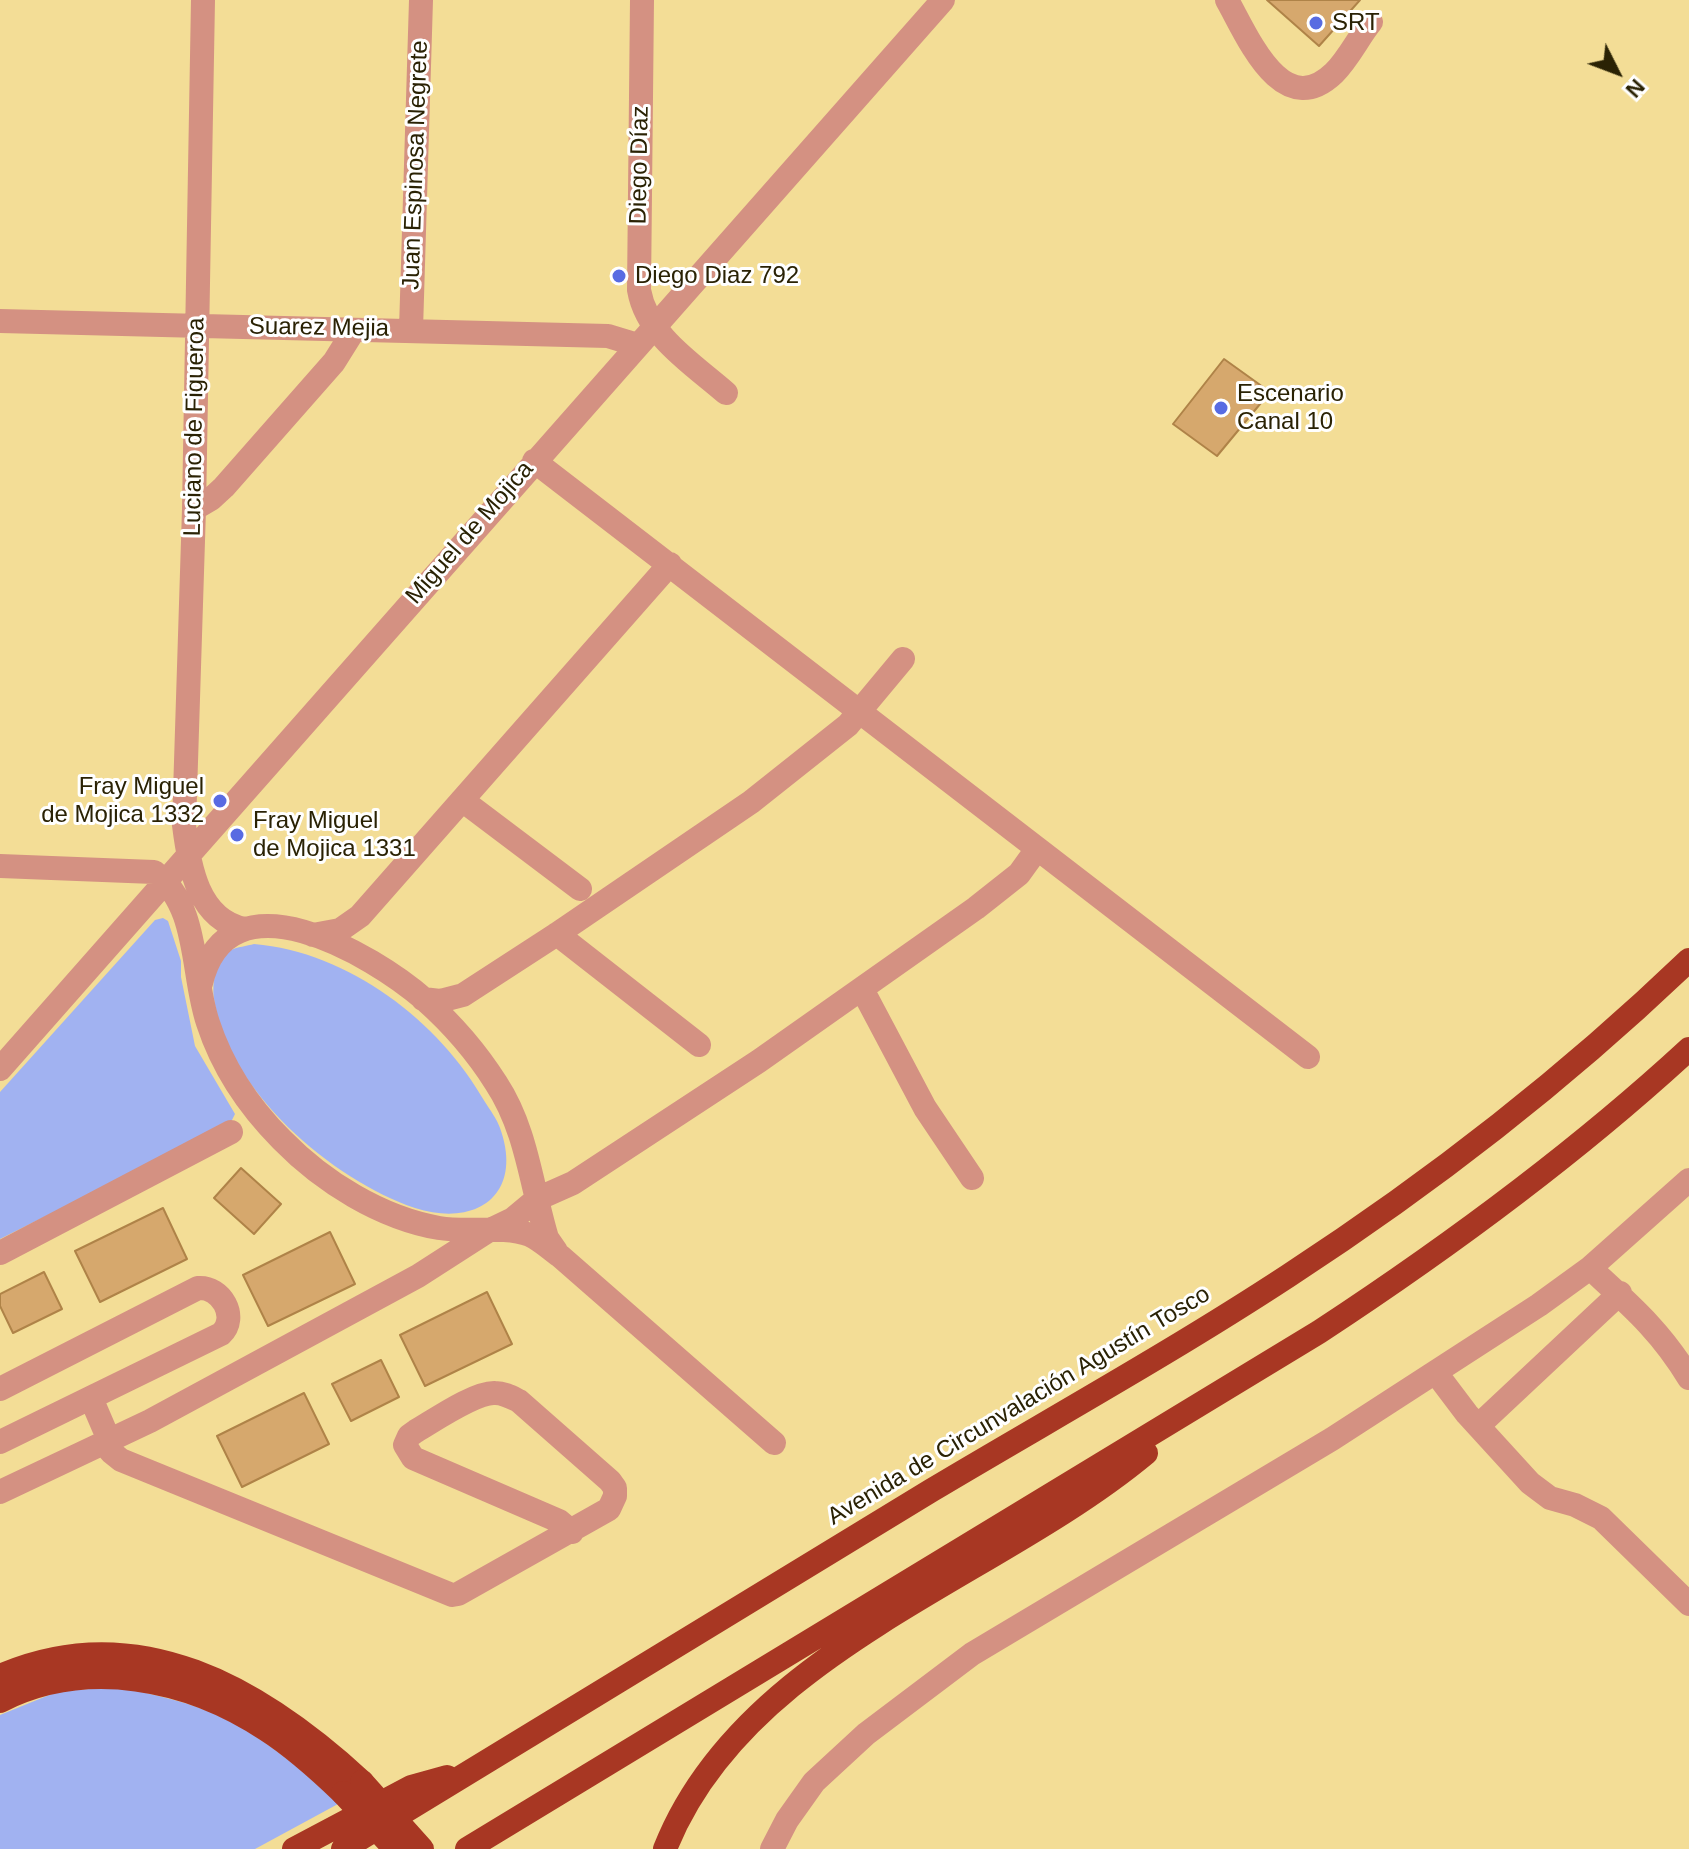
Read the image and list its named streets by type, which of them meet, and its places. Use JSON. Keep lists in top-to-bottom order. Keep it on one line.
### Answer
{"streets":{"highway":["Avenida de Circunvalación Agustín Tosco"],"street":["Juan Espinosa Negrete","Diego Díaz","Suarez Mejia","Luciano de Figueroa","Miguel de Mojica"]},"crossings":[["Juan Espinosa Negrete","Suarez Mejia"],["Diego Díaz","Miguel de Mojica"],["Suarez Mejia","Luciano de Figueroa"],["Suarez Mejia","Miguel de Mojica"],["Luciano de Figueroa","Miguel de Mojica"]],"places":["SRT","Diego Diaz 792","Escenario Canal 10","Fray Miguel de Mojica 1332","Fray Miguel de Mojica 1331"],"north":"bottom right"}
